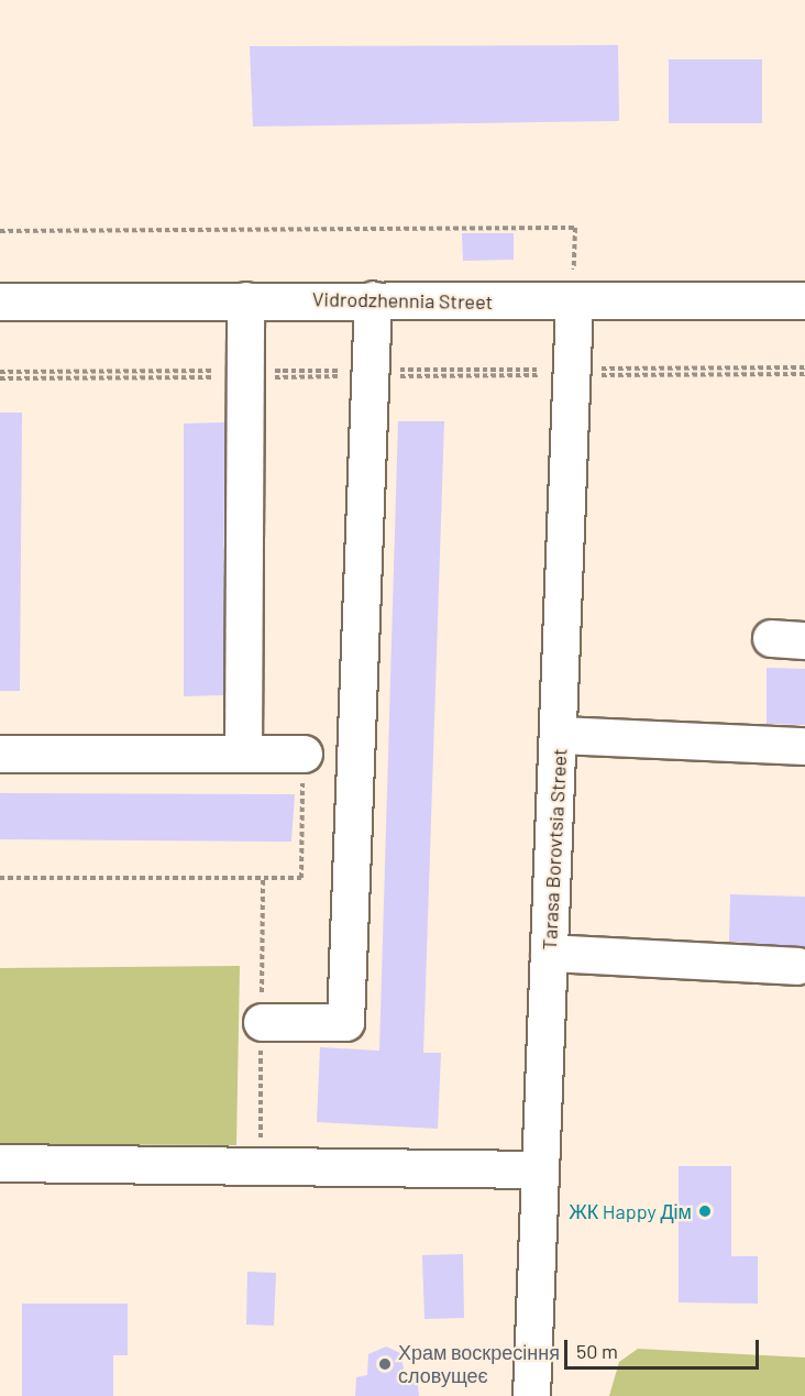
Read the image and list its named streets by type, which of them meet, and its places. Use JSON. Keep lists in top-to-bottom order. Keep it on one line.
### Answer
{"streets":{"street":["Vidrodzhennia Street","Tarasa Borovtsia Street"]},"crossings":[["Vidrodzhennia Street","Tarasa Borovtsia Street"]],"places":["ЖК Happy Дім","Храм воскресіння словущеє"],"scale_bar":"50 m"}
